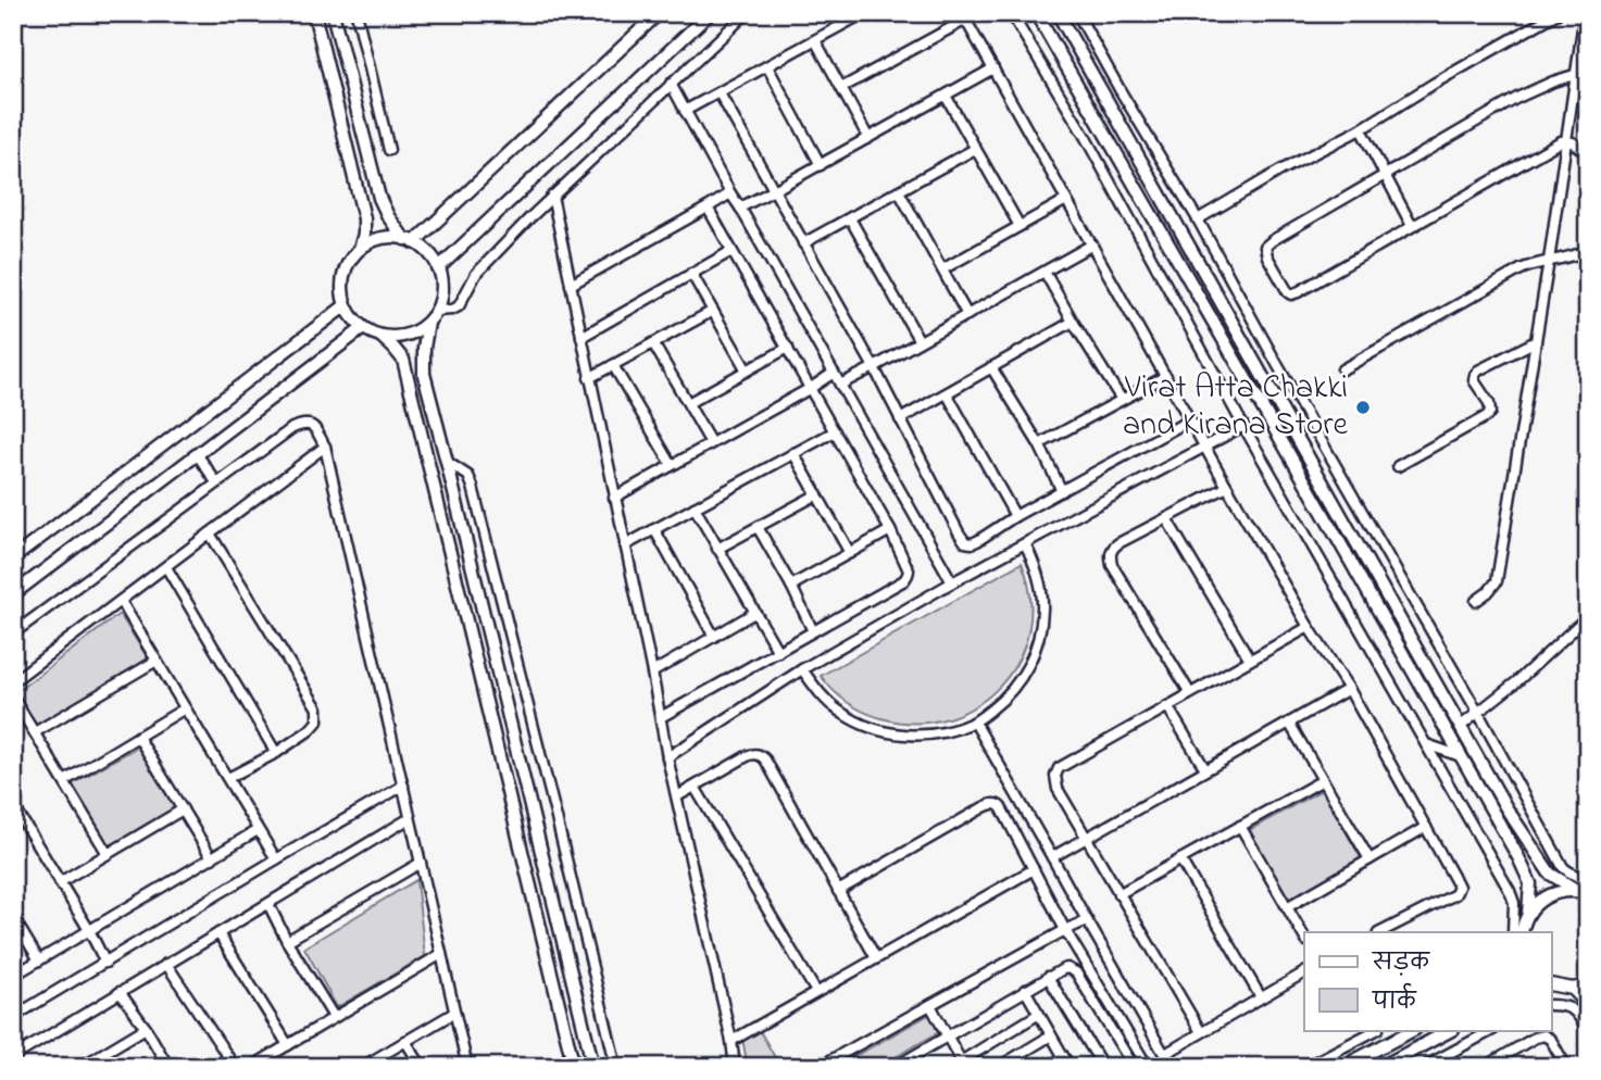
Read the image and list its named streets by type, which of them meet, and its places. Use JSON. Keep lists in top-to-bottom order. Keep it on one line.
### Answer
{"places":["Virat Atta Chakki and Kirana Store"],"legend":["सड़क","पार्क"]}
